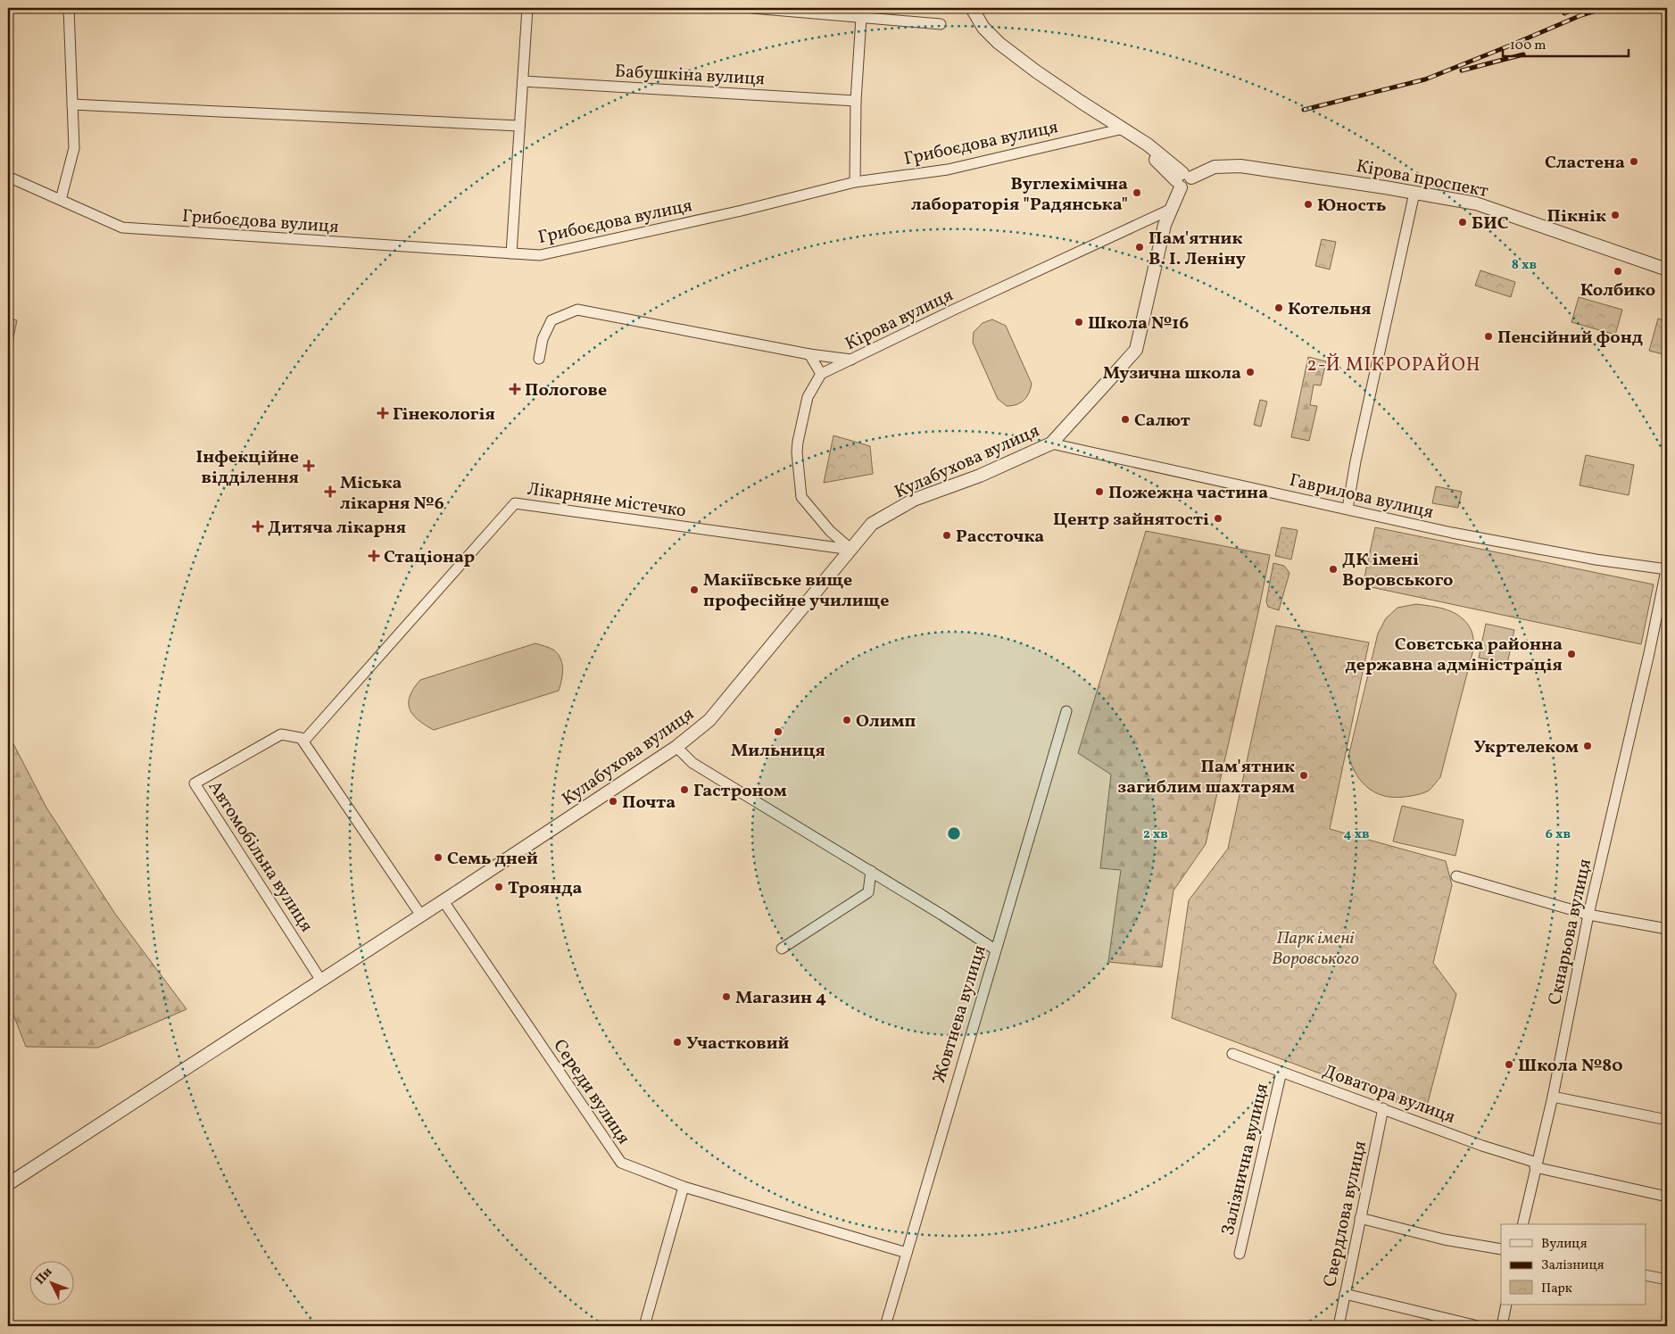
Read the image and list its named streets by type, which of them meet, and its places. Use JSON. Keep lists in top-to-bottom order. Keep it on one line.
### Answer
{"streets":{"street":["Бабушкіна вулиця","Грибоєдова вулиця","Кірова проспект","Кірова вулиця","Кулабухова вулиця","Гаврилова вулиця","Лікарняне містечко","Автомобільна вулиця","Скнарьова вулиця","Жовтнева вулиця","Середи вулиця","Доватора вулиця","Залізнична вулиця","Свердлова вулиця"]},"crossings":[["Кірова проспект","Кулабухова вулиця"],["Кірова вулиця","Кулабухова вулиця"],["Кулабухова вулиця","Гаврилова вулиця"],["Кулабухова вулиця","Лікарняне містечко"],["Кулабухова вулиця","Автомобільна вулиця"],["Кулабухова вулиця","Середи вулиця"],["Гаврилова вулиця","Скнарьова вулиця"],["Лікарняне містечко","Автомобільна вулиця"],["Скнарьова вулиця","Доватора вулиця"],["Жовтнева вулиця","Середи вулиця"],["Доватора вулиця","Залізнична вулиця"],["Доватора вулиця","Свердлова вулиця"]],"districts":["2-Й МІКРОРАЙОН"],"parks":["Парк імені Воровського"],"places":{"other":["Сластена","Вуглехімічна лабораторія \"Радянська\"","Юность","Пікнік","БИС","Пам'ятник В. І. Леніну","Колбико","Котельня","Школа №16","Пенсійний фонд","Музична школа","Салют","Пожежна частина","Центр зайнятості","Рассточка","ДК імені Воровського","Макіївське вище професійне училище","Совєтська районна державна адміністрація","Олимп","Мильниця","Укртелеком","Пам'ятник загиблим шахтарям","Гастроном","Почта","Семь дней","Троянда","Магазин 4","Участковий","Школа №80"],"health":["Пологове","Гінекологія","Інфекційне відділення","Міська лікарня №6","Дитяча лікарня","Стаціонар"]},"legend":["Вулиця","Залізниця","Парк"],"scale_bar":"100 m","north":"top left","rings":["8 хв","2 хв","4 хв","6 хв"]}
